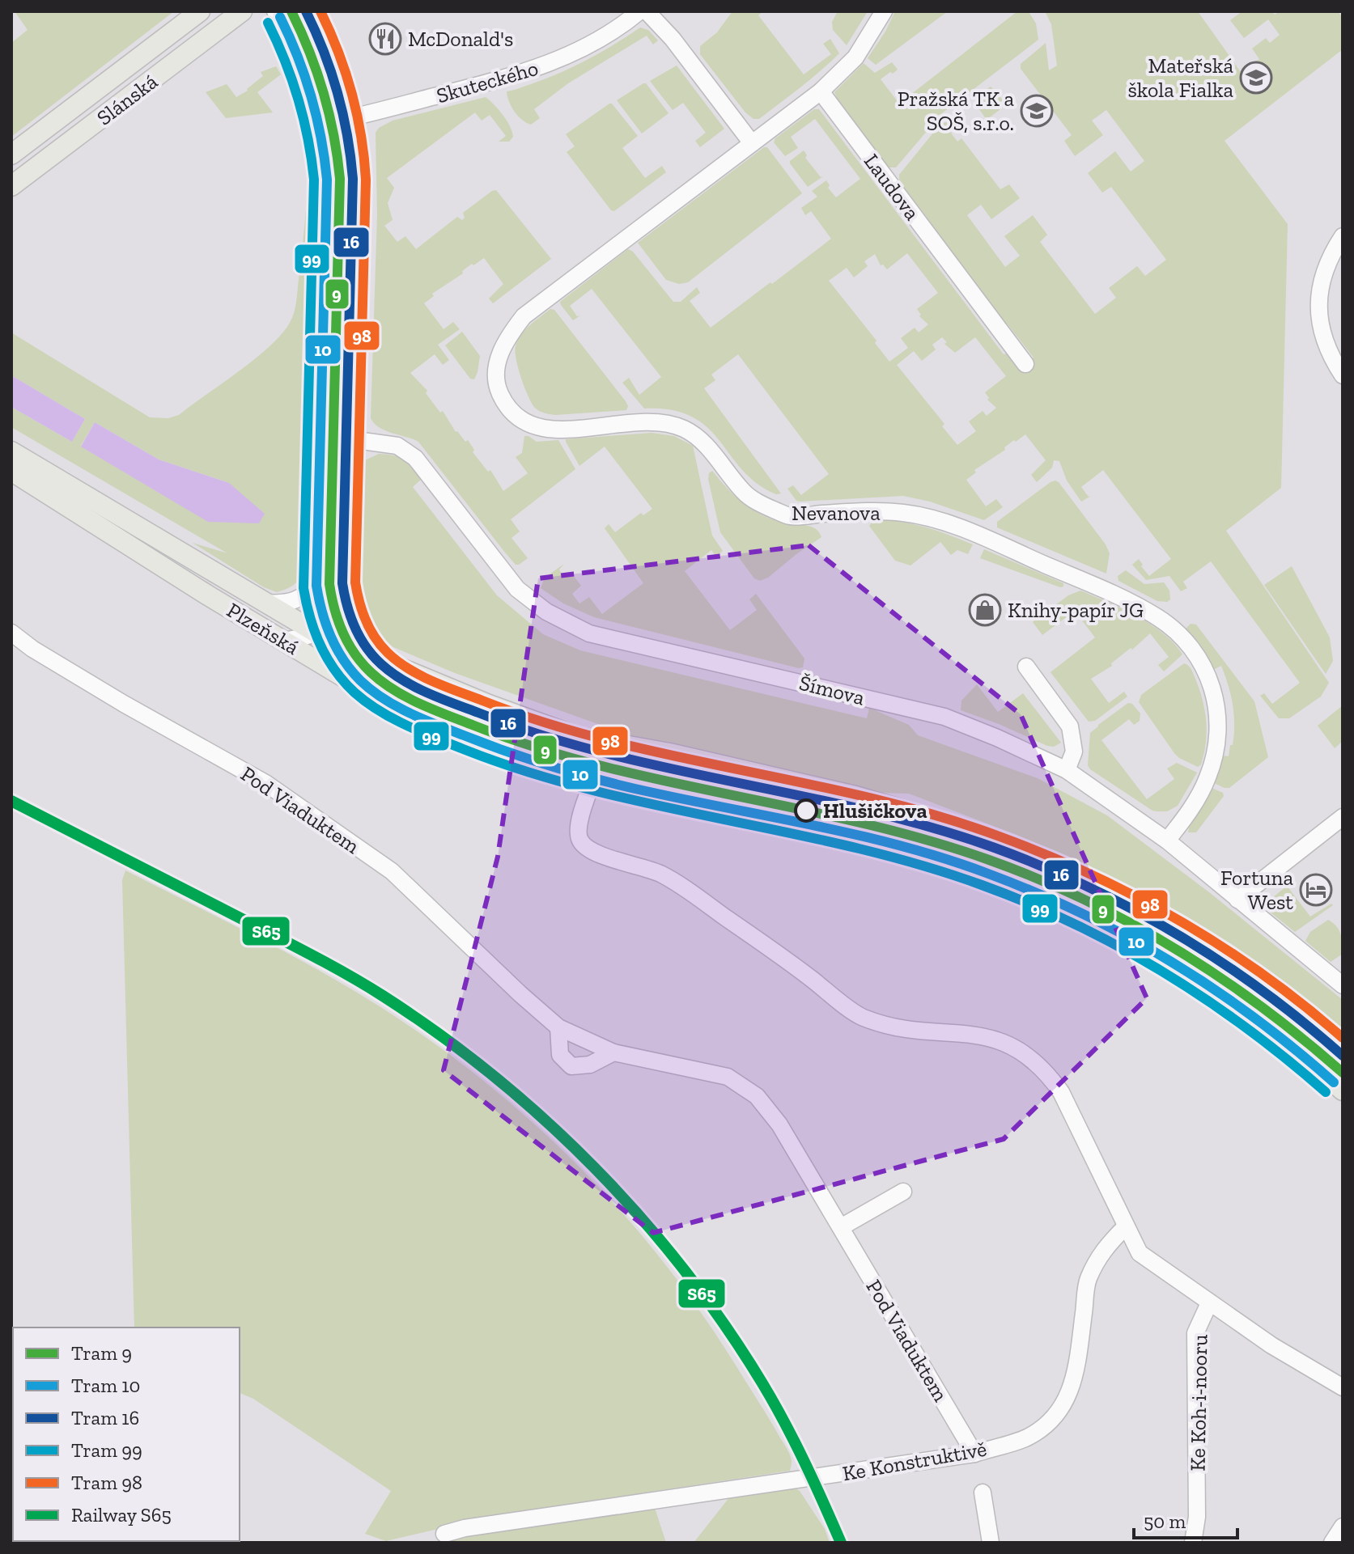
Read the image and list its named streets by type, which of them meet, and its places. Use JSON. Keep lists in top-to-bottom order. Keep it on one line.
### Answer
{"streets":{"main road":["Slánská","Plzeňská"],"street":["Skuteckého","Laudova","Nevanova","Šímova","Pod Viaduktem","Ke Koh-i-nooru","Ke Konstruktivě"]},"crossings":[["Laudova","Nevanova"],["Nevanova","Šímova"],["Pod Viaduktem","Ke Konstruktivě"],["Ke Koh-i-nooru","Ke Konstruktivě"]],"places":{"restaurant":["McDonald's"],"school or university":["Mateřská škola Fialka","Pražská TK a SOŠ, s.r.o."],"shop":["Knihy-papír JG"],"other":["Hlušičkova"],"hotel":["Fortuna West"]},"lines":["tram line 9","tram line 16","tram line 98","tram line 10","tram line 99","rail line S65"],"legend":["Tram 9","Tram 10","Tram 16","Tram 99","Tram 98","Railway S65"],"scale_bar":"50 m"}
